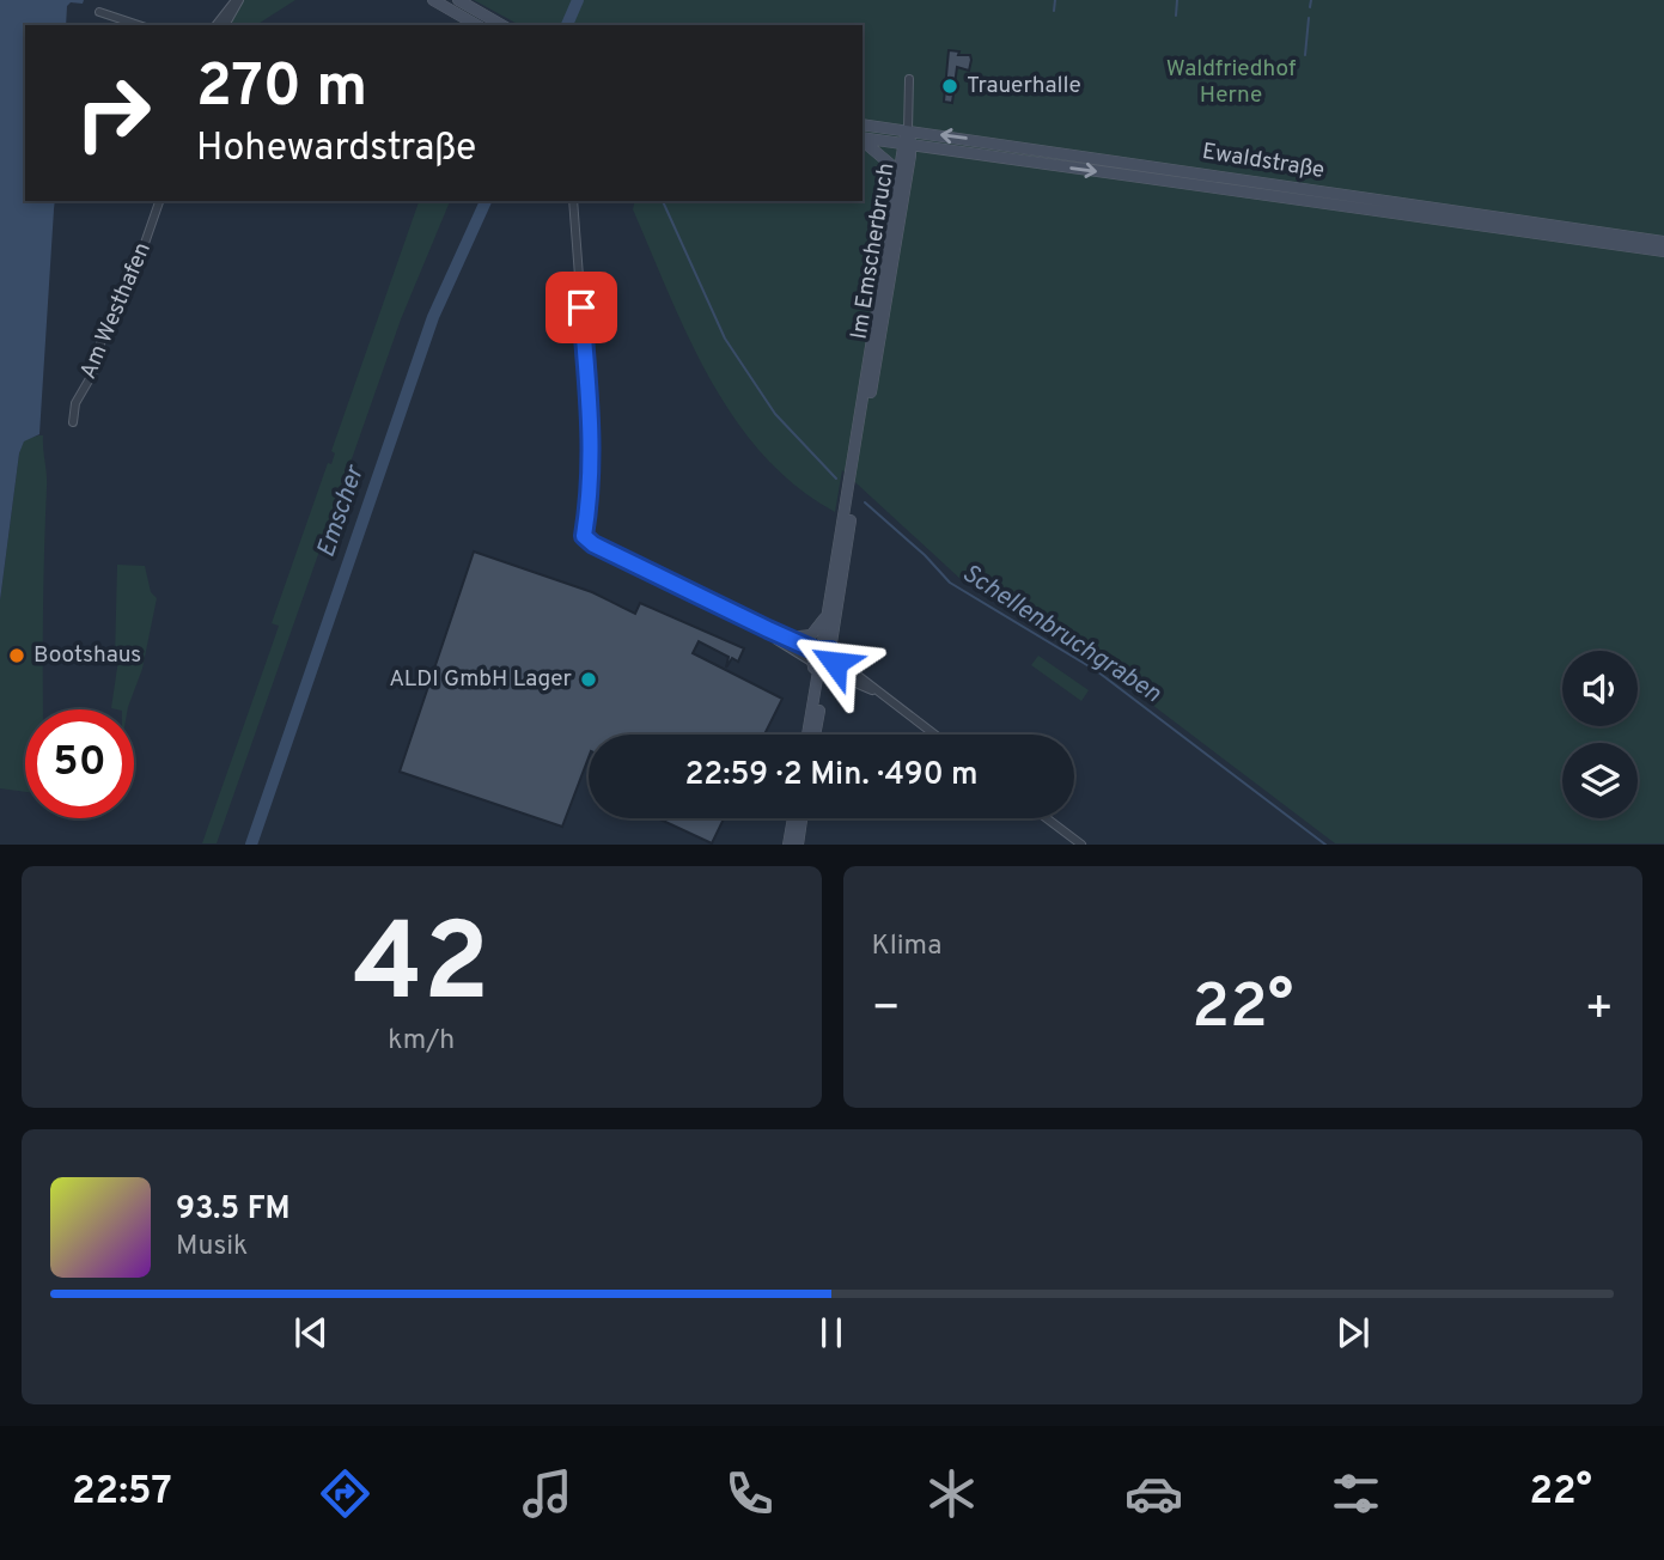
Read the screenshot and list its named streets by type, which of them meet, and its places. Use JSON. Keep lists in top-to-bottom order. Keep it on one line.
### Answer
{"streets":{"main road":["Ewaldstraße","Im Emscherbruch"],"street":["Am Westhafen"]},"crossings":[["Ewaldstraße","Im Emscherbruch"]],"water":["Emscher","Schellenbruchgraben"],"parks":["Waldfriedhof Herne"],"places":["Trauerhalle","Bootshaus","ALDI GmbH Lager"],"page":{"turn":["270 m","Hohewardstraße"],"limit":"50","trip":"22:59 · 2 Min. · 490 m","tile":[["42","km/h"],"Klima"],"heat":["−","22°","+"],"song":["93.5 FM","Musik"],"tabs":["22:57","22°"]}}
